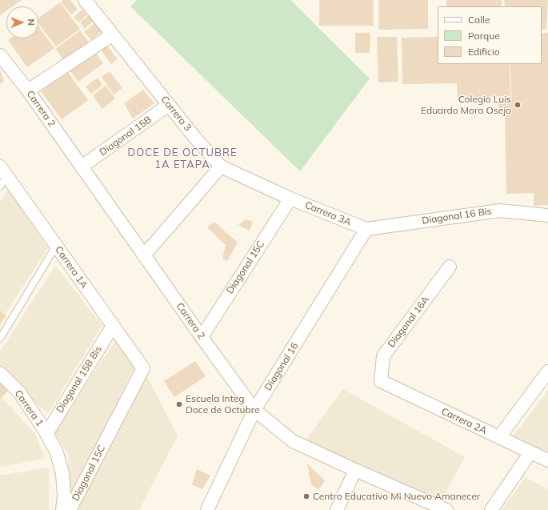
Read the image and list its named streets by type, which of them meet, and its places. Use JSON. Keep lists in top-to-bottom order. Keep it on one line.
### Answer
{"streets":{"street":["Carrera 2","Carrera 3","Diagonal 15B","Carrera 3A","Diagonal 16 Bis","Carrera 1A","Diagonal 15C","Diagonal 16A","Diagonal 16","Diagonal 15B Bis","Carrera 1","Carrera 2A"]},"crossings":[["Carrera 2","Diagonal 15B"],["Carrera 2","Diagonal 15C"],["Carrera 2","Diagonal 16"],["Carrera 3","Diagonal 15B"],["Carrera 3","Carrera 3A"],["Carrera 3","Diagonal 15C"],["Carrera 3A","Diagonal 16 Bis"],["Carrera 3A","Diagonal 15C"],["Carrera 3A","Diagonal 16"],["Diagonal 16 Bis","Diagonal 16"],["Carrera 1A","Diagonal 15C"],["Carrera 1A","Diagonal 15B Bis"],["Diagonal 15C","Diagonal 15B Bis"],["Diagonal 15C","Carrera 1"],["Diagonal 16A","Carrera 2A"],["Diagonal 15B Bis","Carrera 1"]],"districts":["DOCE DE OCTUBRE 1A ETAPA"],"places":["Colegio Luis Eduardo Mora Osejo","Escuela Integ Doce de Octubre","Centro Educativo Mi Nuevo Amanecer"],"legend":["Calle","Parque","Edificio"],"north":"right"}
